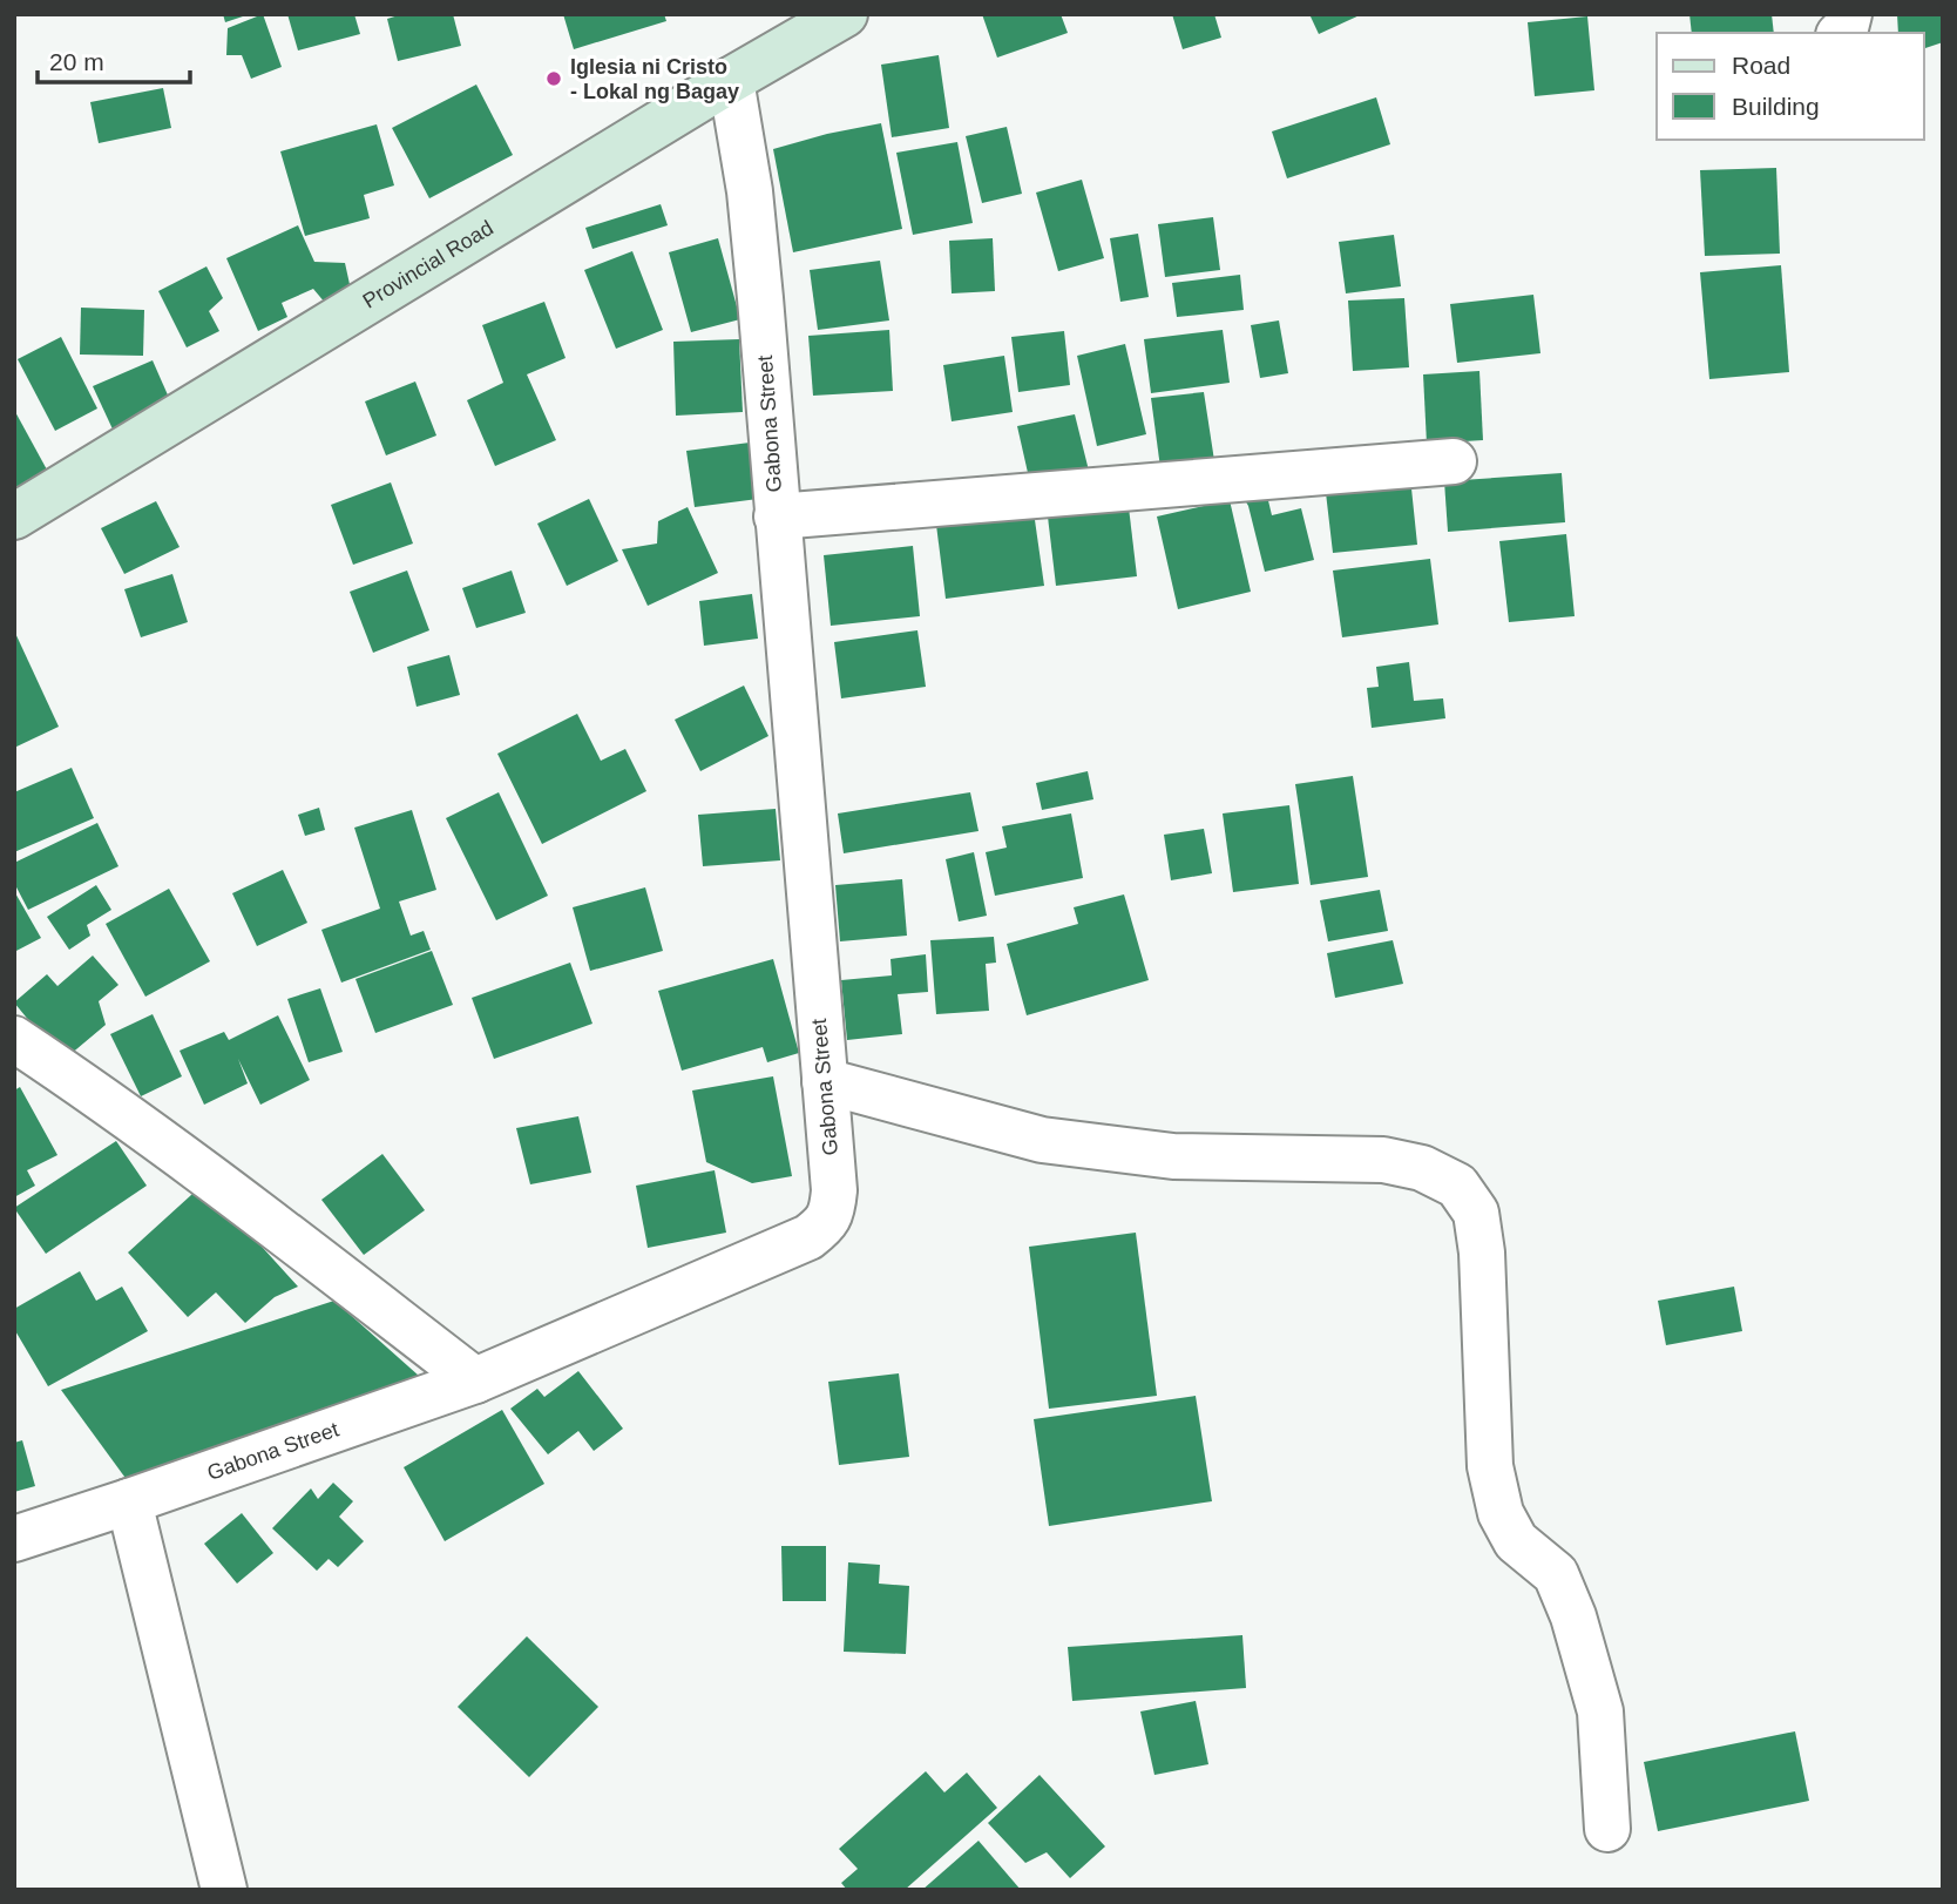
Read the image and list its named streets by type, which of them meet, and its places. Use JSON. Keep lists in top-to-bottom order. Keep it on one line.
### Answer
{"streets":{"main road":["Provincial Road"],"street":["Gabona Street"]},"crossings":[["Provincial Road","Gabona Street"]],"places":["Iglesia ni Cristo - Lokal ng Bagay"],"legend":["Road","Building"],"scale_bar":"20 m"}
